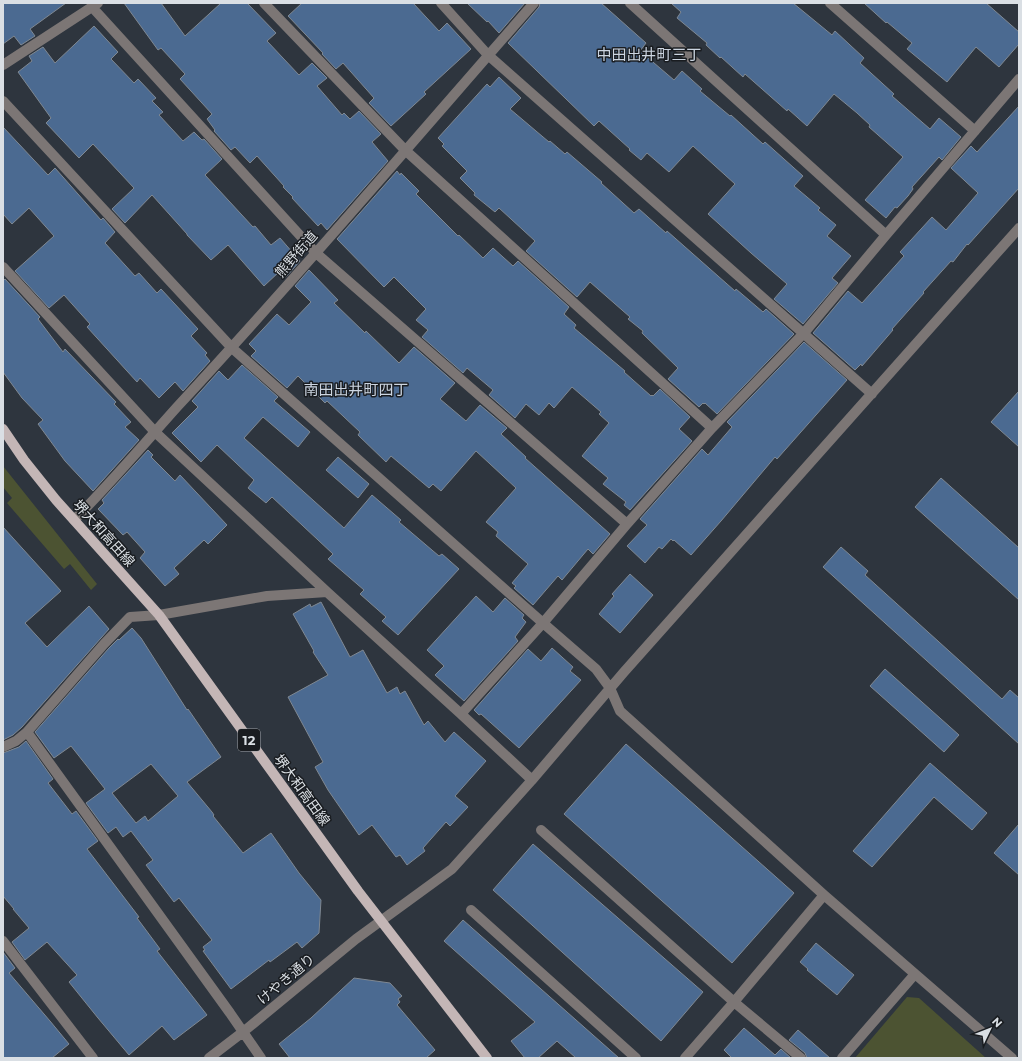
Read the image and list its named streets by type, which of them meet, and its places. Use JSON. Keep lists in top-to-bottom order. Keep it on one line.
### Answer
{"streets":{"main road":["堺大和高田線","12"],"street":["熊野街道","けやき通り"]},"crossings":[["熊野街道","堺大和高田線"],["堺大和高田線","けやき通り"]],"districts":["中田出井町三丁","南田出井町四丁"],"north":"top right"}
